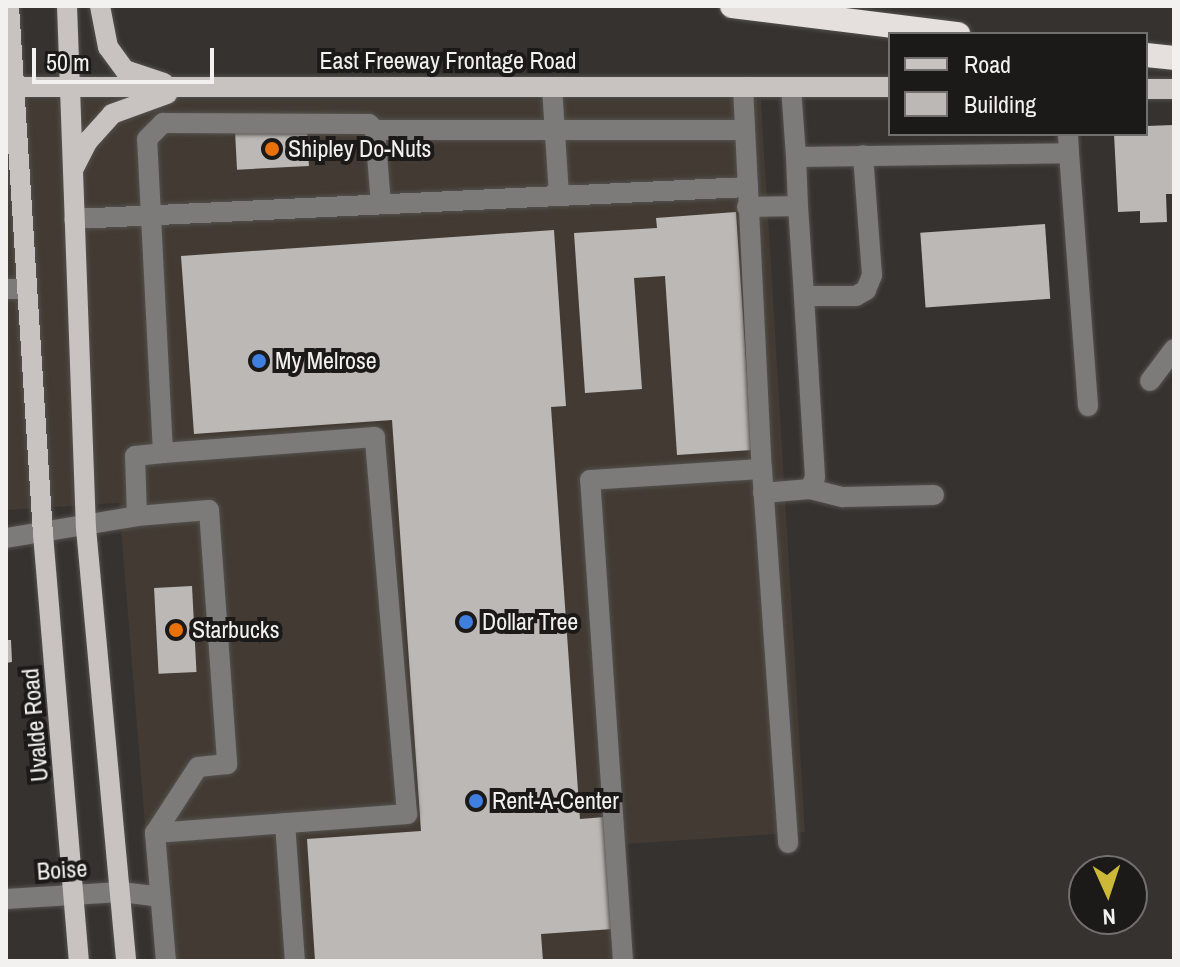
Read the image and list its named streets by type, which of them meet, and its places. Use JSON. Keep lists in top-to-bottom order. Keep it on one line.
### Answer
{"streets":{"main road":["East Freeway Frontage Road","Uvalde Road"],"street":["Boise"]},"crossings":[["East Freeway Frontage Road","Uvalde Road"],["Uvalde Road","Boise"]],"places":["Shipley Do-Nuts","My Melrose","Dollar Tree","Starbucks","Rent-A-Center"],"legend":["Road","Building"],"scale_bar":"50 m","north":"bottom"}
